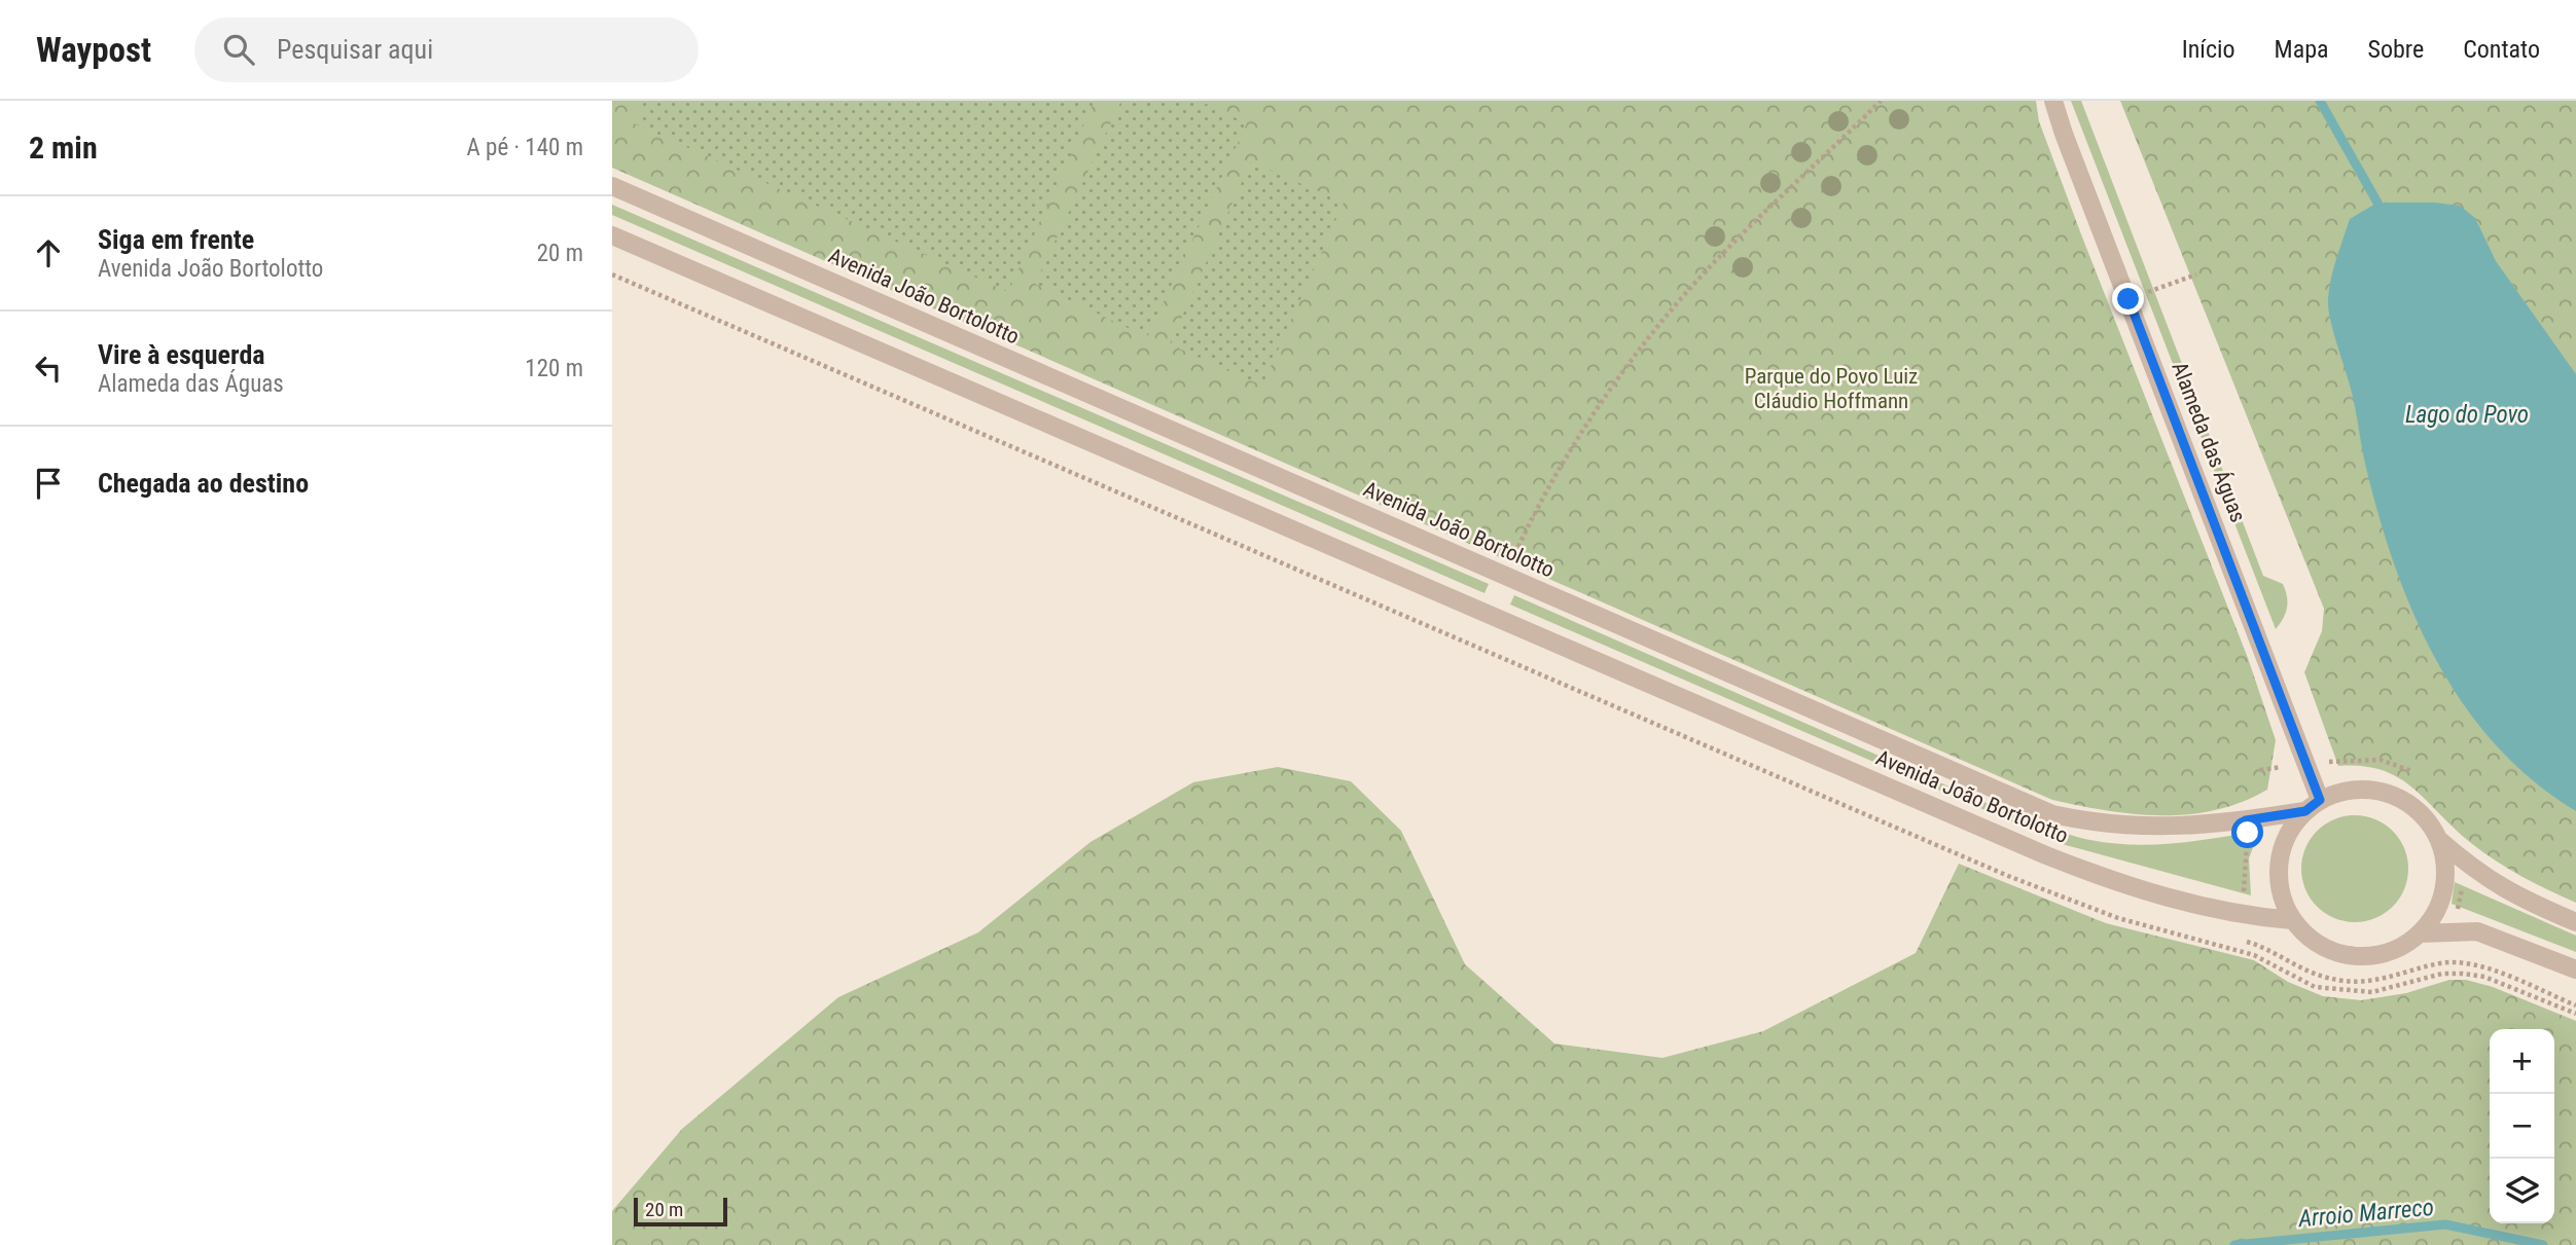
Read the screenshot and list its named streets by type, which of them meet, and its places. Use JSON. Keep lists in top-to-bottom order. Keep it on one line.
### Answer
{"streets":{"street":["Avenida João Bortolotto","Alameda das Águas"]},"crossings":[["Avenida João Bortolotto","Alameda das Águas"]],"water":["Lago do Povo","Arroio Marreco"],"parks":["Parque do Povo Luiz Cláudio Hoffmann"],"scale_bar":"20 m","page":{"header":"Waypost","search":"Pesquisar aqui","nav":["Início","Mapa","Sobre","Contato"],"heading":["2 min","A pé · 140 m"],"list":[["Siga em frente","Avenida João Bortolotto","20 m"],["Vire à esquerda","Alameda das Águas","120 m"],"Chegada ao destino"],"map_buttons":["+","−"],"scale":"20 m"}}
